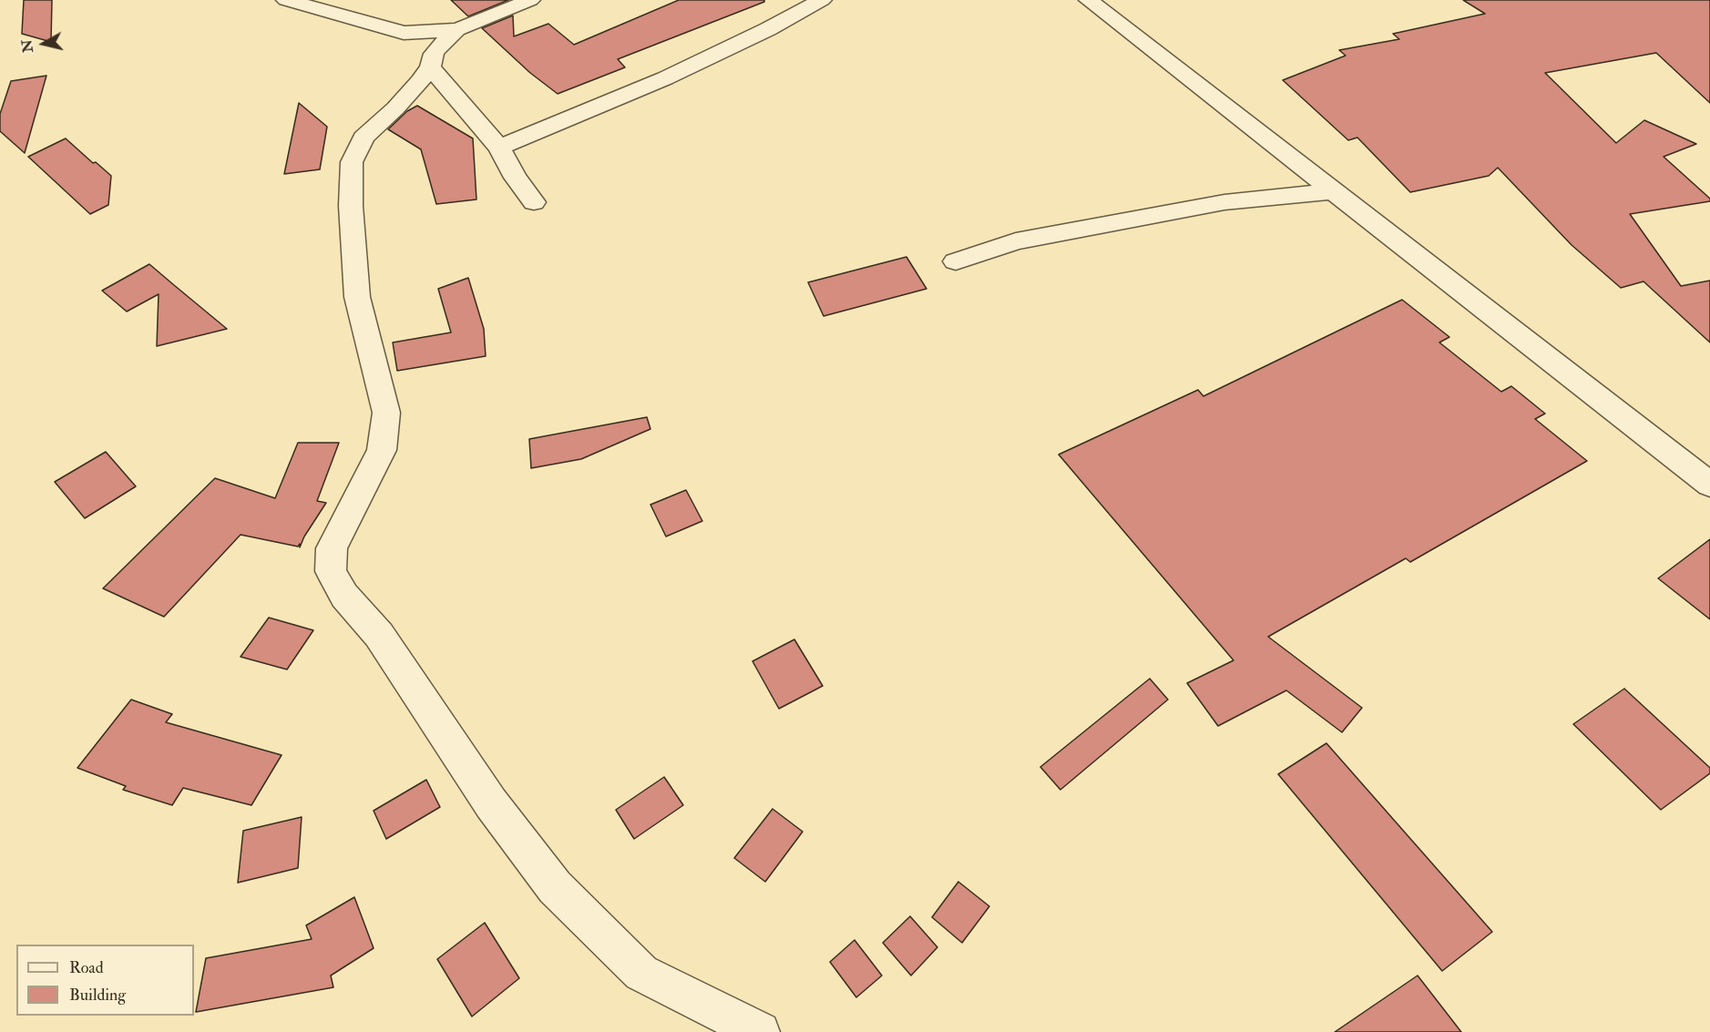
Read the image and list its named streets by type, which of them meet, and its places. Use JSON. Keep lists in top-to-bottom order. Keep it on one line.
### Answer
{"legend":["Road","Building"],"north":"left"}
